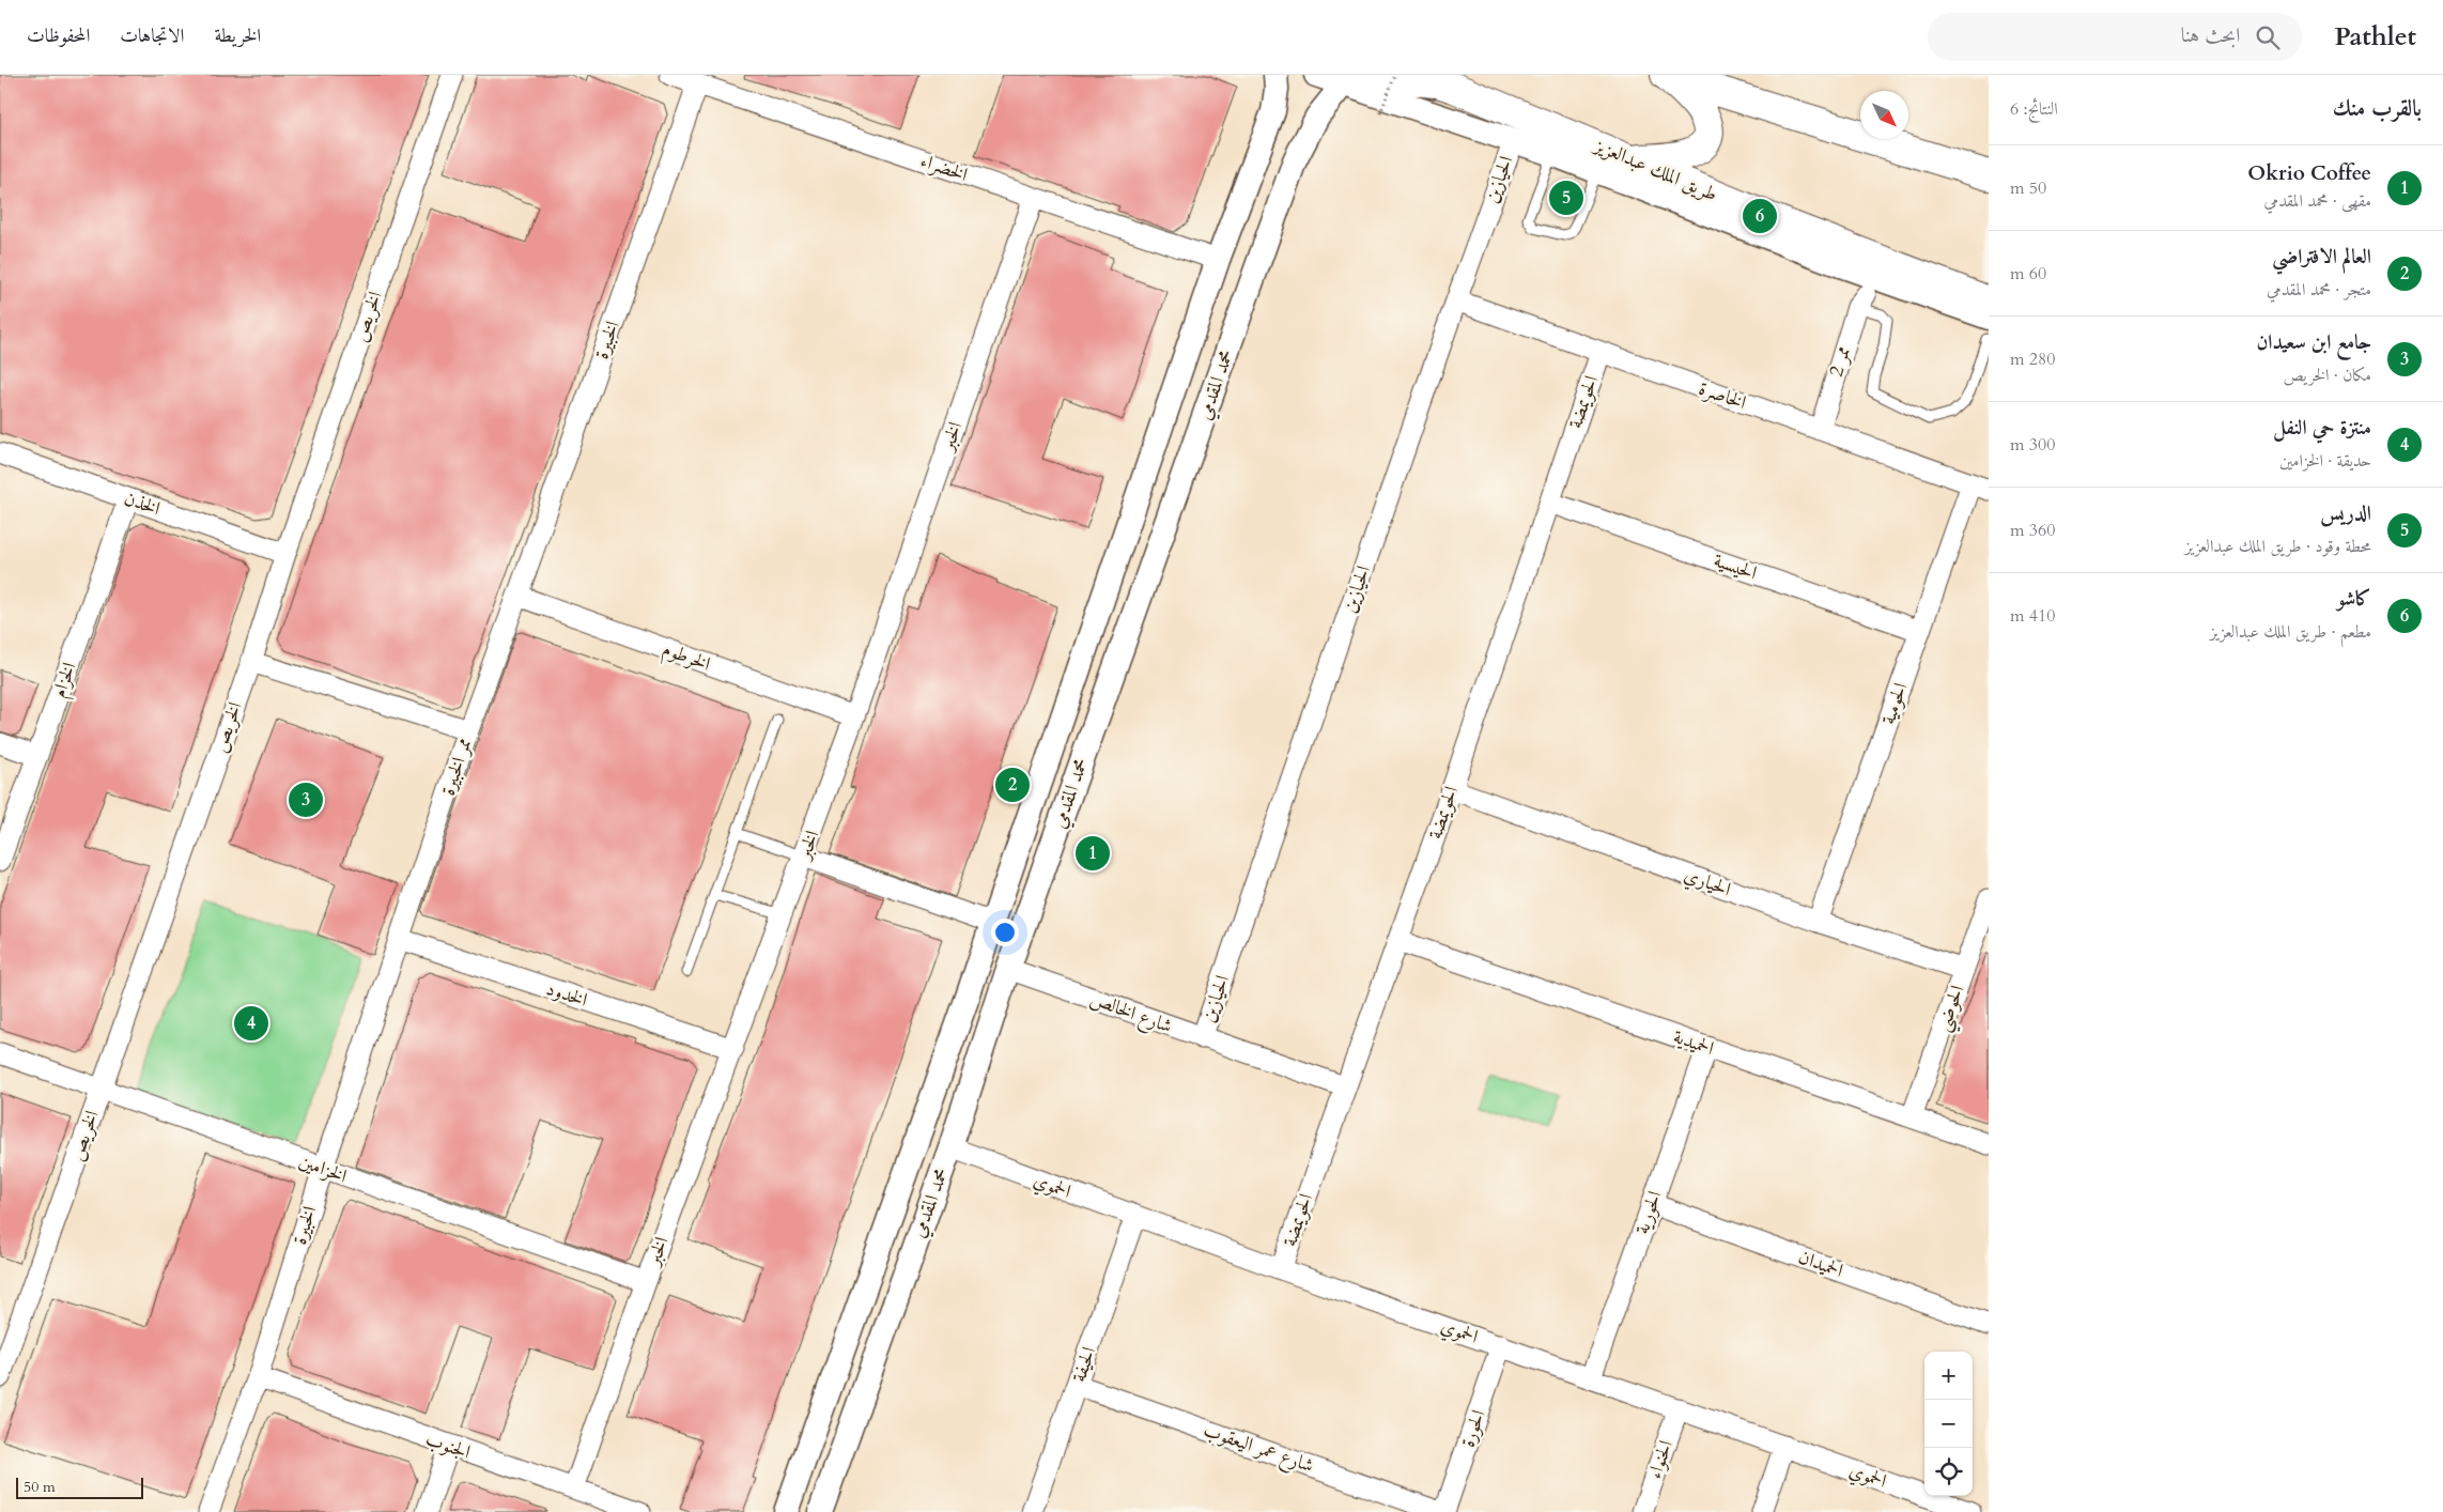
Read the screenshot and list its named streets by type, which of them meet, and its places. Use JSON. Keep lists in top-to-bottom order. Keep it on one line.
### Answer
{"streets":{"main road":["طريق الملك عبدالعزيز"],"street":["الخضراء","الحيازين","الخريص","الخبيرة","ممر 2","محمد المقدمي","الخاصرة","الحويمضة","الخبر","الخذن","الحيسية","الخرطوم","الخزام","الحومية","ممر الخبيرة","الحياري","الخدود","الحوضي","شارع الخالص","الحميدية","الخزامين","الحموي","الحورية","الحميدان","الحيفة","الحورة","الجنوب","شارع عمر اليعقوب","الحنواء"]},"crossings":[["الخضراء","الخبيرة"],["الخضراء","محمد المقدمي"],["الخضراء","الخبر"],["الحيازين","الخاصرة"],["الحيازين","شارع الخالص"],["الخريص","الخذن"],["الخريص","الخزامين"],["الخبيرة","الخرطوم"],["الخبيرة","ممر الخبيرة"],["الخبيرة","الخدود"],["الخبيرة","الخزامين"],["الخبيرة","الجنوب"],["ممر 2","الخاصرة"],["محمد المقدمي","شارع الخالص"],["محمد المقدمي","الحموي"],["الخاصرة","الحويمضة"],["الخاصرة","الحومية"],["الحويمضة","الحيسية"],["الحويمضة","الحياري"],["الحويمضة","شارع الخالص"],["الحويمضة","الحميدية"],["الحويمضة","الحموي"],["الخبر","الخرطوم"],["الخبر","الخدود"],["الخبر","الخزامين"],["الخبر","الجنوب"],["الخذن","الخزام"],["الحيسية","الحومية"],["الخرطوم","ممر الخبيرة"],["الحومية","الحياري"],["ممر الخبيرة","الخدود"],["الحياري","الحوضي"],["الحوضي","الحميدية"],["الحميدية","الحورية"],["الحموي","الحورية"],["الحموي","الحيفة"],["الحموي","الحورة"],["الحموي","الحنواء"],["الحورية","الحميدان"],["الحيفة","شارع عمر اليعقوب"]],"scale_bar":"50 m","north":"bottom right","page":{"header":"Pathlet","search":"ابحث هنا","nav":["الخريطة","الاتجاهات","المحفوظات"],"heading":["بالقرب منك","النتائج: 6"],"list":[{"mark":"1","name":"Okrio Coffee","note":"مقهى · محمد المقدمي","value":"50 m"},{"mark":"2","name":"العالم الافتراضي","note":"متجر · محمد المقدمي","value":"60 m"},{"mark":"3","name":"جامع ابن سعيدان","note":"مكان · الخريص","value":"280 m"},{"mark":"4","name":"منتزة حي النفل","note":"حديقة · الخزامين","value":"300 m"},{"mark":"5","name":"الدريس","note":"محطة وقود · طريق الملك عبدالعزيز","value":"360 m"},{"mark":"6","name":"كاشو","note":"مطعم · طريق الملك عبدالعزيز","value":"410 m"}],"pins":["5","6","2","3","1","4"],"map_buttons":["+","−"],"scale":"50 m"}}
